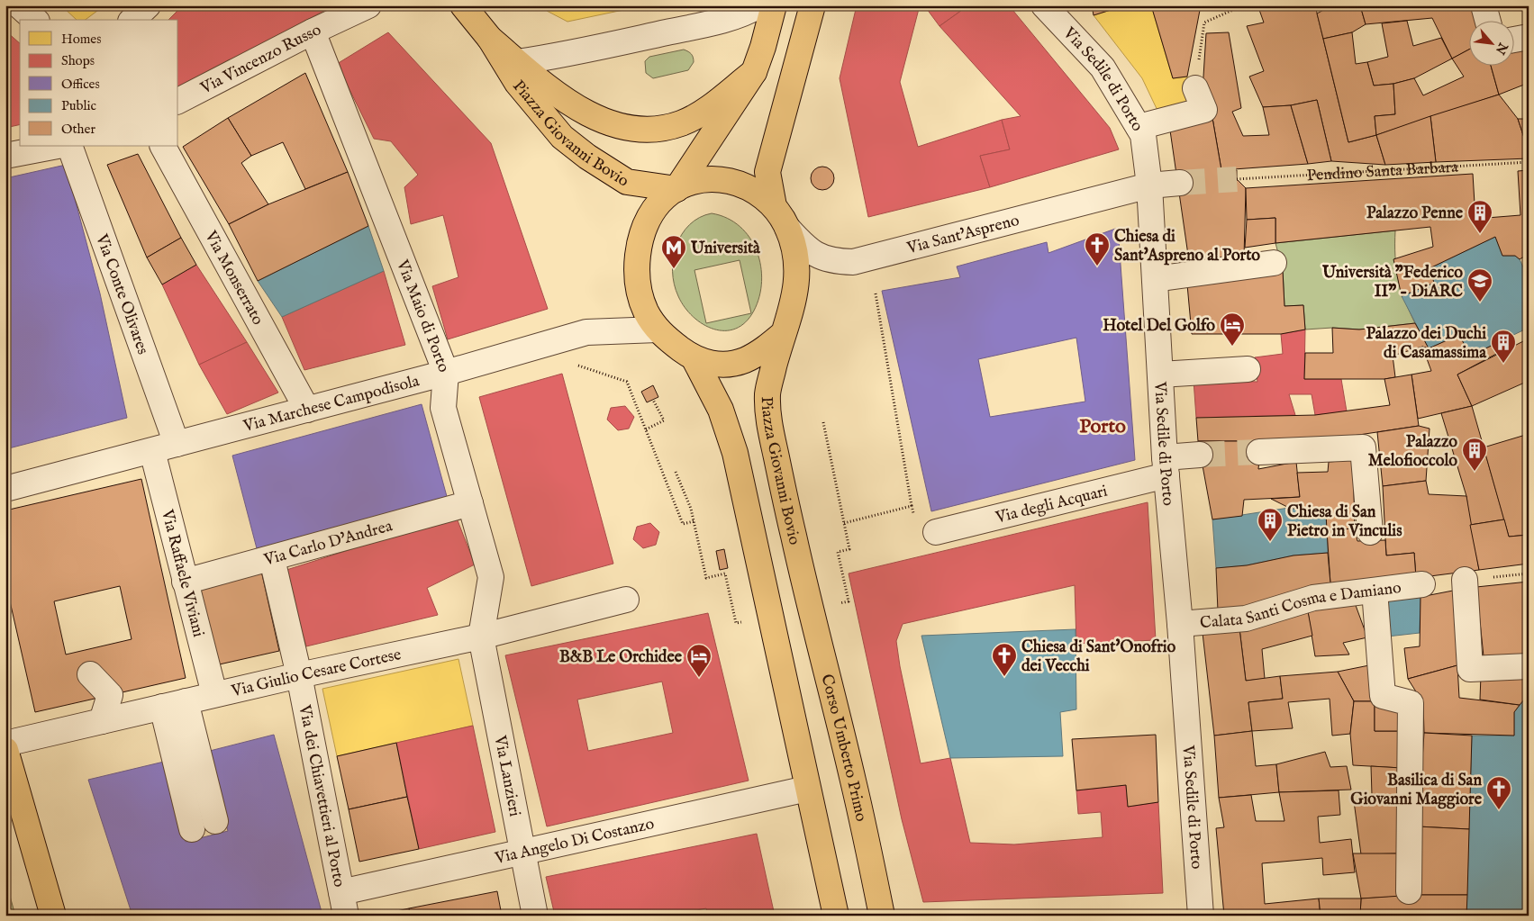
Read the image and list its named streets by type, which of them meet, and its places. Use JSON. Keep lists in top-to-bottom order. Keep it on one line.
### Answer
{"streets":{"main road":["Piazza Giovanni Bovio","Corso Umberto Primo"],"street":["Via Vincenzo Russo","Via Sedile di Porto","Via Sant'Aspreno","Via Monserrato","Via Conte Olivares","Via Maio di Porto","Via Marchese Campodisola","Via degli Acquari","Via Carlo D'Andrea","Via Raffaele Viviani","Calata Santi Cosma e Damiano","Via Giulio Cesare Cortese","Via Lanzieri","Via dei Chiavettieri al Porto","Via Angelo Di Costanzo"],"path":["Pendino Santa Barbara"]},"crossings":[["Via Vincenzo Russo","Via Maio di Porto"],["Via Sedile di Porto","Via Sant'Aspreno"],["Via Sedile di Porto","Via degli Acquari"],["Via Sedile di Porto","Calata Santi Cosma e Damiano"],["Piazza Giovanni Bovio","Via Sant'Aspreno"],["Piazza Giovanni Bovio","Via Marchese Campodisola"],["Piazza Giovanni Bovio","Corso Umberto Primo"],["Piazza Giovanni Bovio","Via Angelo Di Costanzo"],["Via Monserrato","Via Marchese Campodisola"],["Via Conte Olivares","Via Marchese Campodisola"],["Via Maio di Porto","Via Marchese Campodisola"],["Via Maio di Porto","Via Carlo D'Andrea"],["Via Maio di Porto","Via Giulio Cesare Cortese"],["Via Maio di Porto","Via Lanzieri"],["Via Marchese Campodisola","Via Raffaele Viviani"],["Via Carlo D'Andrea","Via Raffaele Viviani"],["Via Carlo D'Andrea","Via dei Chiavettieri al Porto"],["Via Raffaele Viviani","Via Giulio Cesare Cortese"],["Via Giulio Cesare Cortese","Via Lanzieri"],["Via Giulio Cesare Cortese","Via dei Chiavettieri al Porto"],["Via Lanzieri","Via Angelo Di Costanzo"],["Via dei Chiavettieri al Porto","Via Angelo Di Costanzo"]],"districts":["Porto"],"places":{"building":["Palazzo Penne","Palazzo dei Duchi di Casamassima","Palazzo Melofioccolo","Chiesa di San Pietro in Vinculis"],"church":["Chiesa di Sant'Aspreno al Porto","Chiesa di Sant'Onofrio dei Vecchi","Basilica di San Giovanni Maggiore"],"metro station":["Università"],"school or university":["Università \"Federico II\" - DiARC"],"hotel":["Hotel Del Golfo","B&B Le Orchidee"]},"legend":["Homes","Shops","Offices","Public","Other"],"north":"bottom right"}
